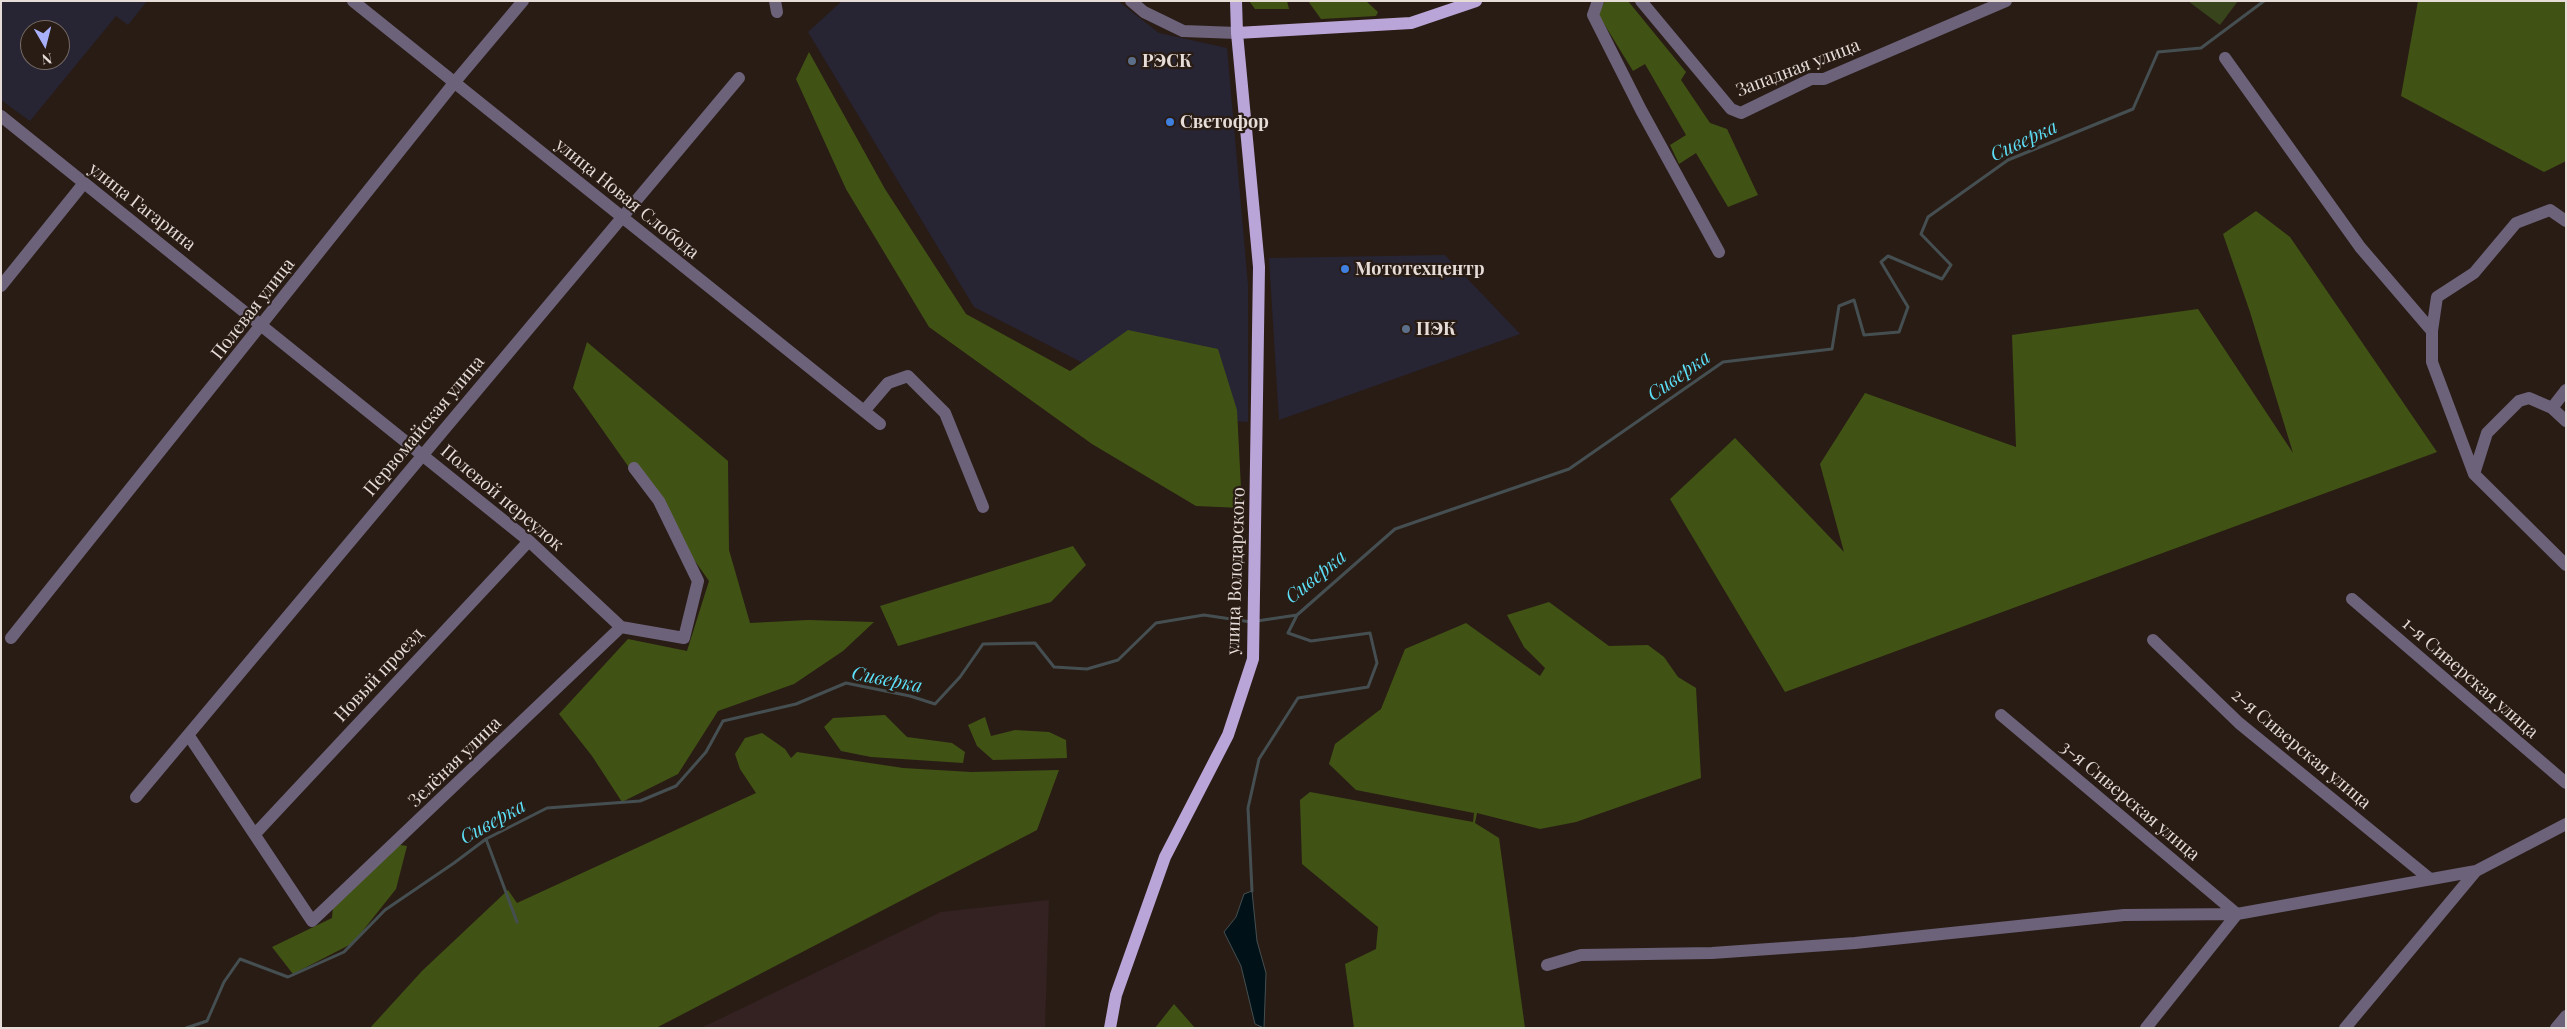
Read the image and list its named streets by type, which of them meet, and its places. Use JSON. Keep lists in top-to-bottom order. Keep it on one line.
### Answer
{"streets":{"main road":["улица Володарского"],"street":["Западная улица","улица Новая Слобода","улица Гагарина","Полевая улица","Первомайская улица","Полевой переулок","Новый проезд","1-я Сиверская улица","2-я Сиверская улица","Зелёная улица","3-я Сиверская улица"]},"crossings":[["улица Новая Слобода","Полевая улица"],["улица Новая Слобода","Первомайская улица"],["улица Гагарина","Полевая улица"],["улица Гагарина","Полевой переулок"],["Полевая улица","Полевой переулок"],["Первомайская улица","Полевой переулок"],["Полевой переулок","Новый проезд"],["Полевой переулок","Зелёная улица"],["Новый проезд","Зелёная улица"]],"water":["Сиверка"],"places":["РЭСК","Светофор","Мототехцентр","ПЭК"],"north":"bottom"}
